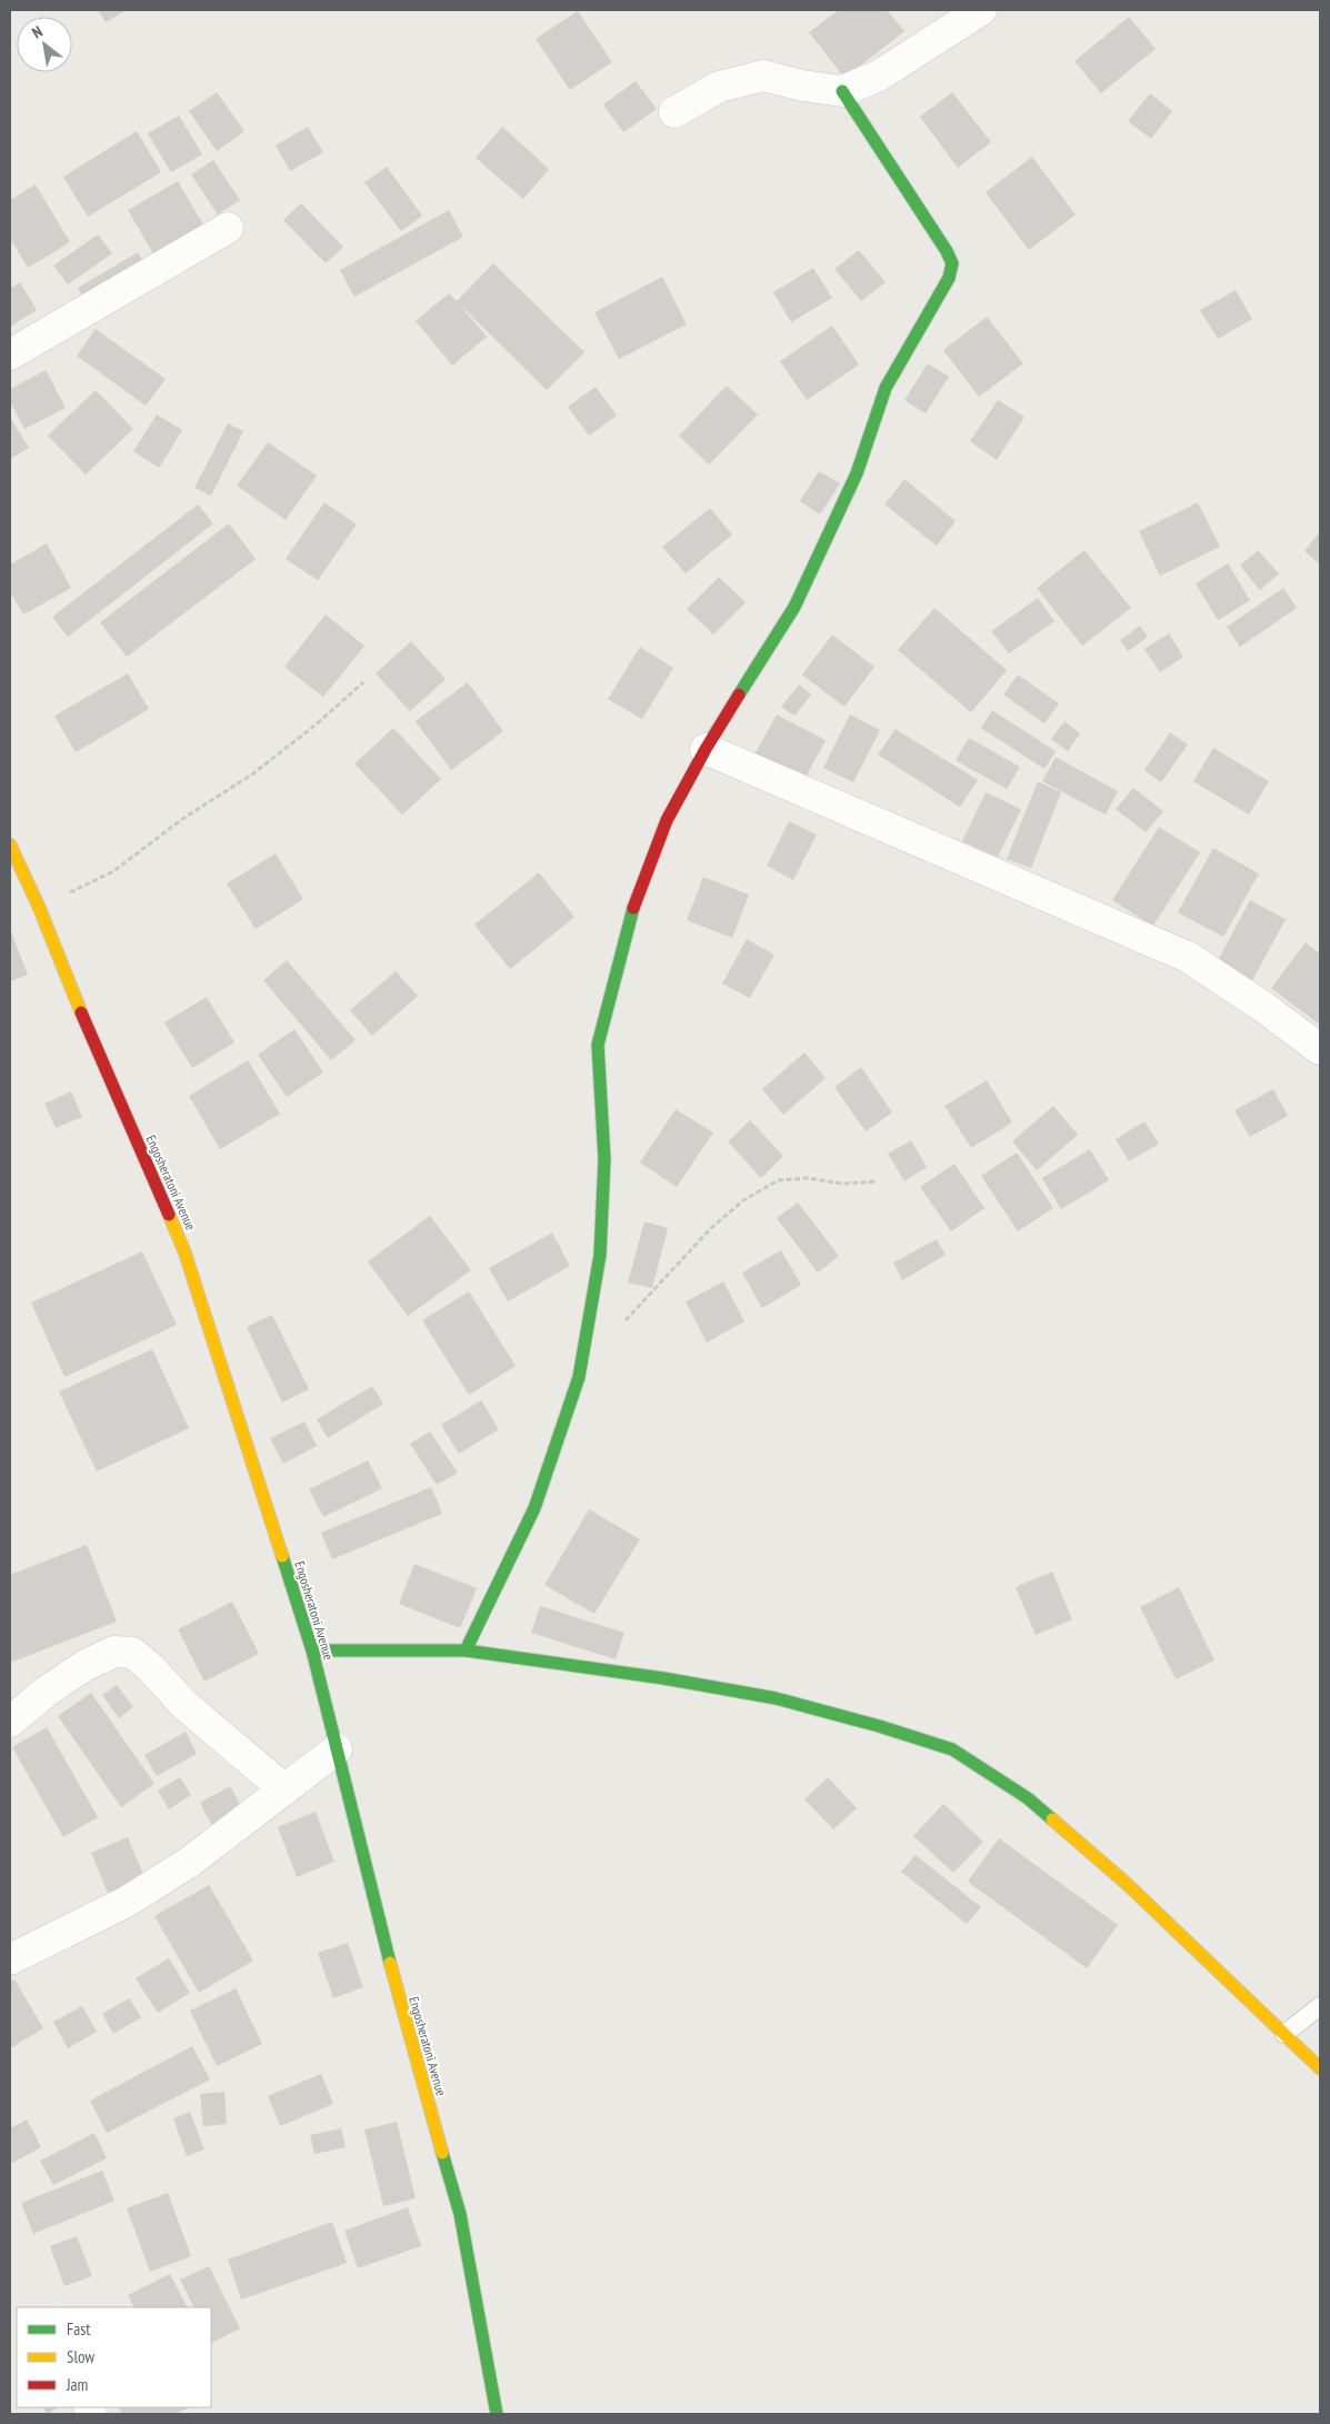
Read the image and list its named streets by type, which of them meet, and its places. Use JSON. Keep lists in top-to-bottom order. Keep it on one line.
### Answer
{"streets":{"street":["Engosheratoni Avenue"]},"legend":["Fast","Slow","Jam"],"north":"top left"}
